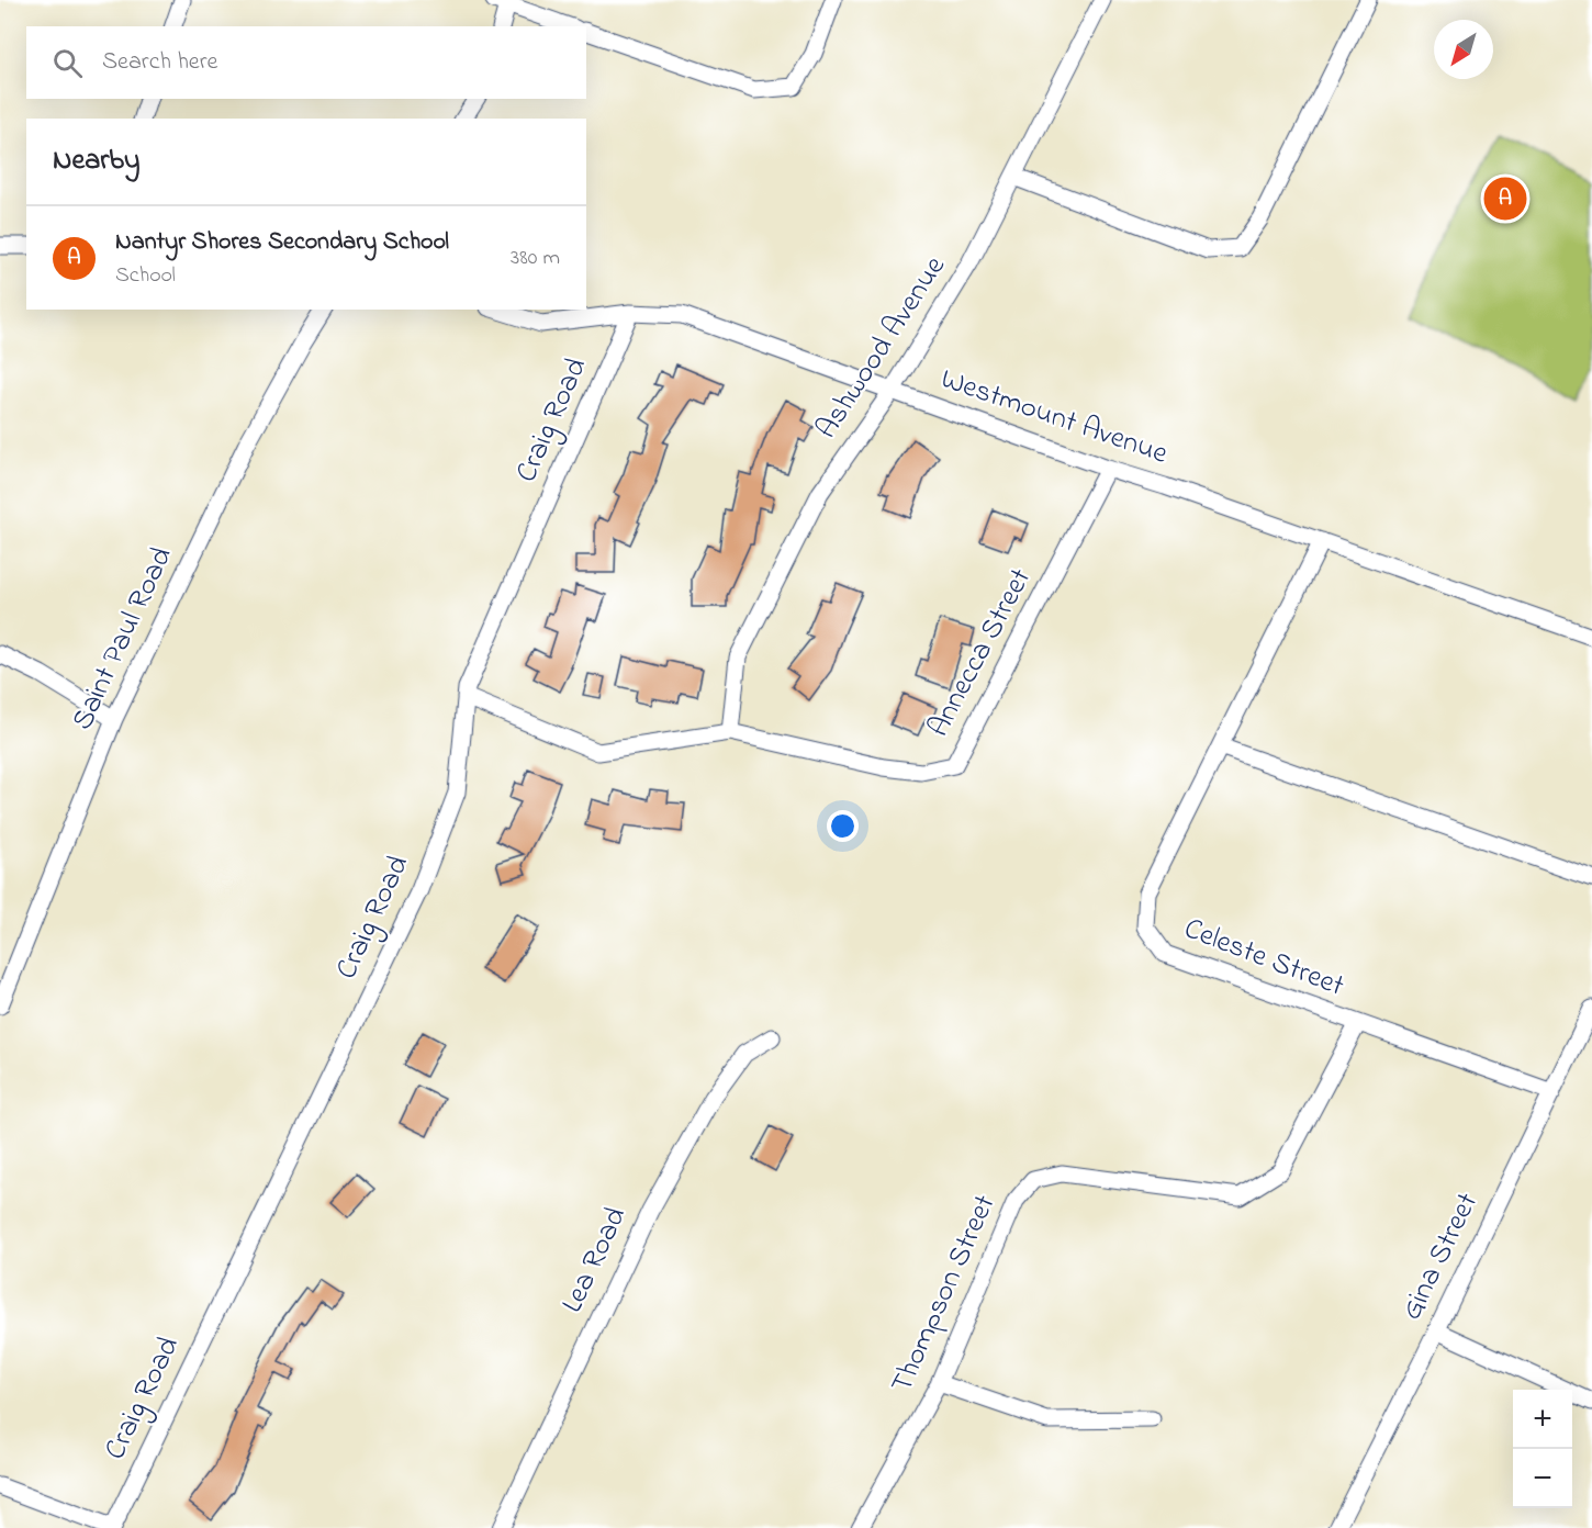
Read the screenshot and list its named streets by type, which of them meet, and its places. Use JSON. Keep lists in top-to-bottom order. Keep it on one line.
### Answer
{"streets":{"street":["Ashwood Avenue","Westmount Avenue","Craig Road","Saint Paul Road","Annecca Street","Celeste Street","Gina Street","Lea Road","Thompson Street"]},"crossings":[["Ashwood Avenue","Westmount Avenue"],["Ashwood Avenue","Annecca Street"],["Westmount Avenue","Craig Road"],["Westmount Avenue","Annecca Street"],["Westmount Avenue","Celeste Street"],["Craig Road","Annecca Street"],["Celeste Street","Gina Street"],["Celeste Street","Thompson Street"]],"north":"bottom left","page":{"search":"Search here","heading":"Nearby","pins":"A","list":[{"mark":"A","name":"Nantyr Shores Secondary School","note":"School","value":"380 m"}],"map_buttons":["+","−"]}}
